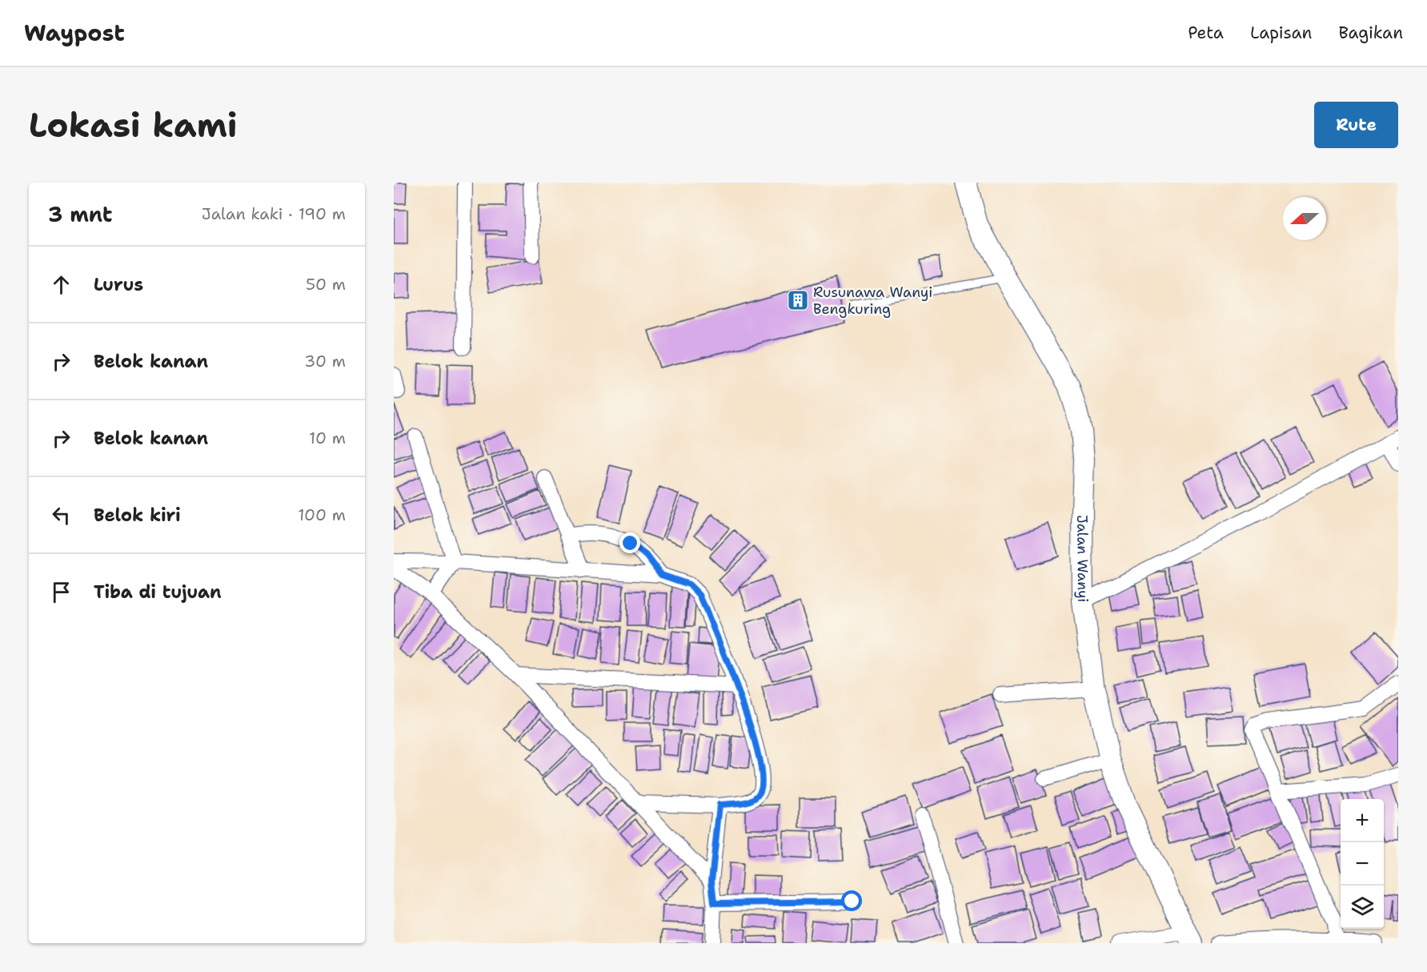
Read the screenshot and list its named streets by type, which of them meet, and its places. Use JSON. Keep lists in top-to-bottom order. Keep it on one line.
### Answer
{"streets":{"street":["Jalan Wanyi"]},"places":{"building":["Rusunawa Wanyi Bengkuring"]},"north":"left","page":{"header":"Waypost","nav":["Peta","Lapisan","Bagikan"],"buttons":"Rute","title":"Lokasi kami","heading":["3 mnt","Jalan kaki · 190 m"],"list":[["Lurus","50 m"],["Belok kanan","30 m"],["Belok kanan","10 m"],["Belok kiri","100 m"],"Tiba di tujuan"],"map_buttons":["+","−"]}}
